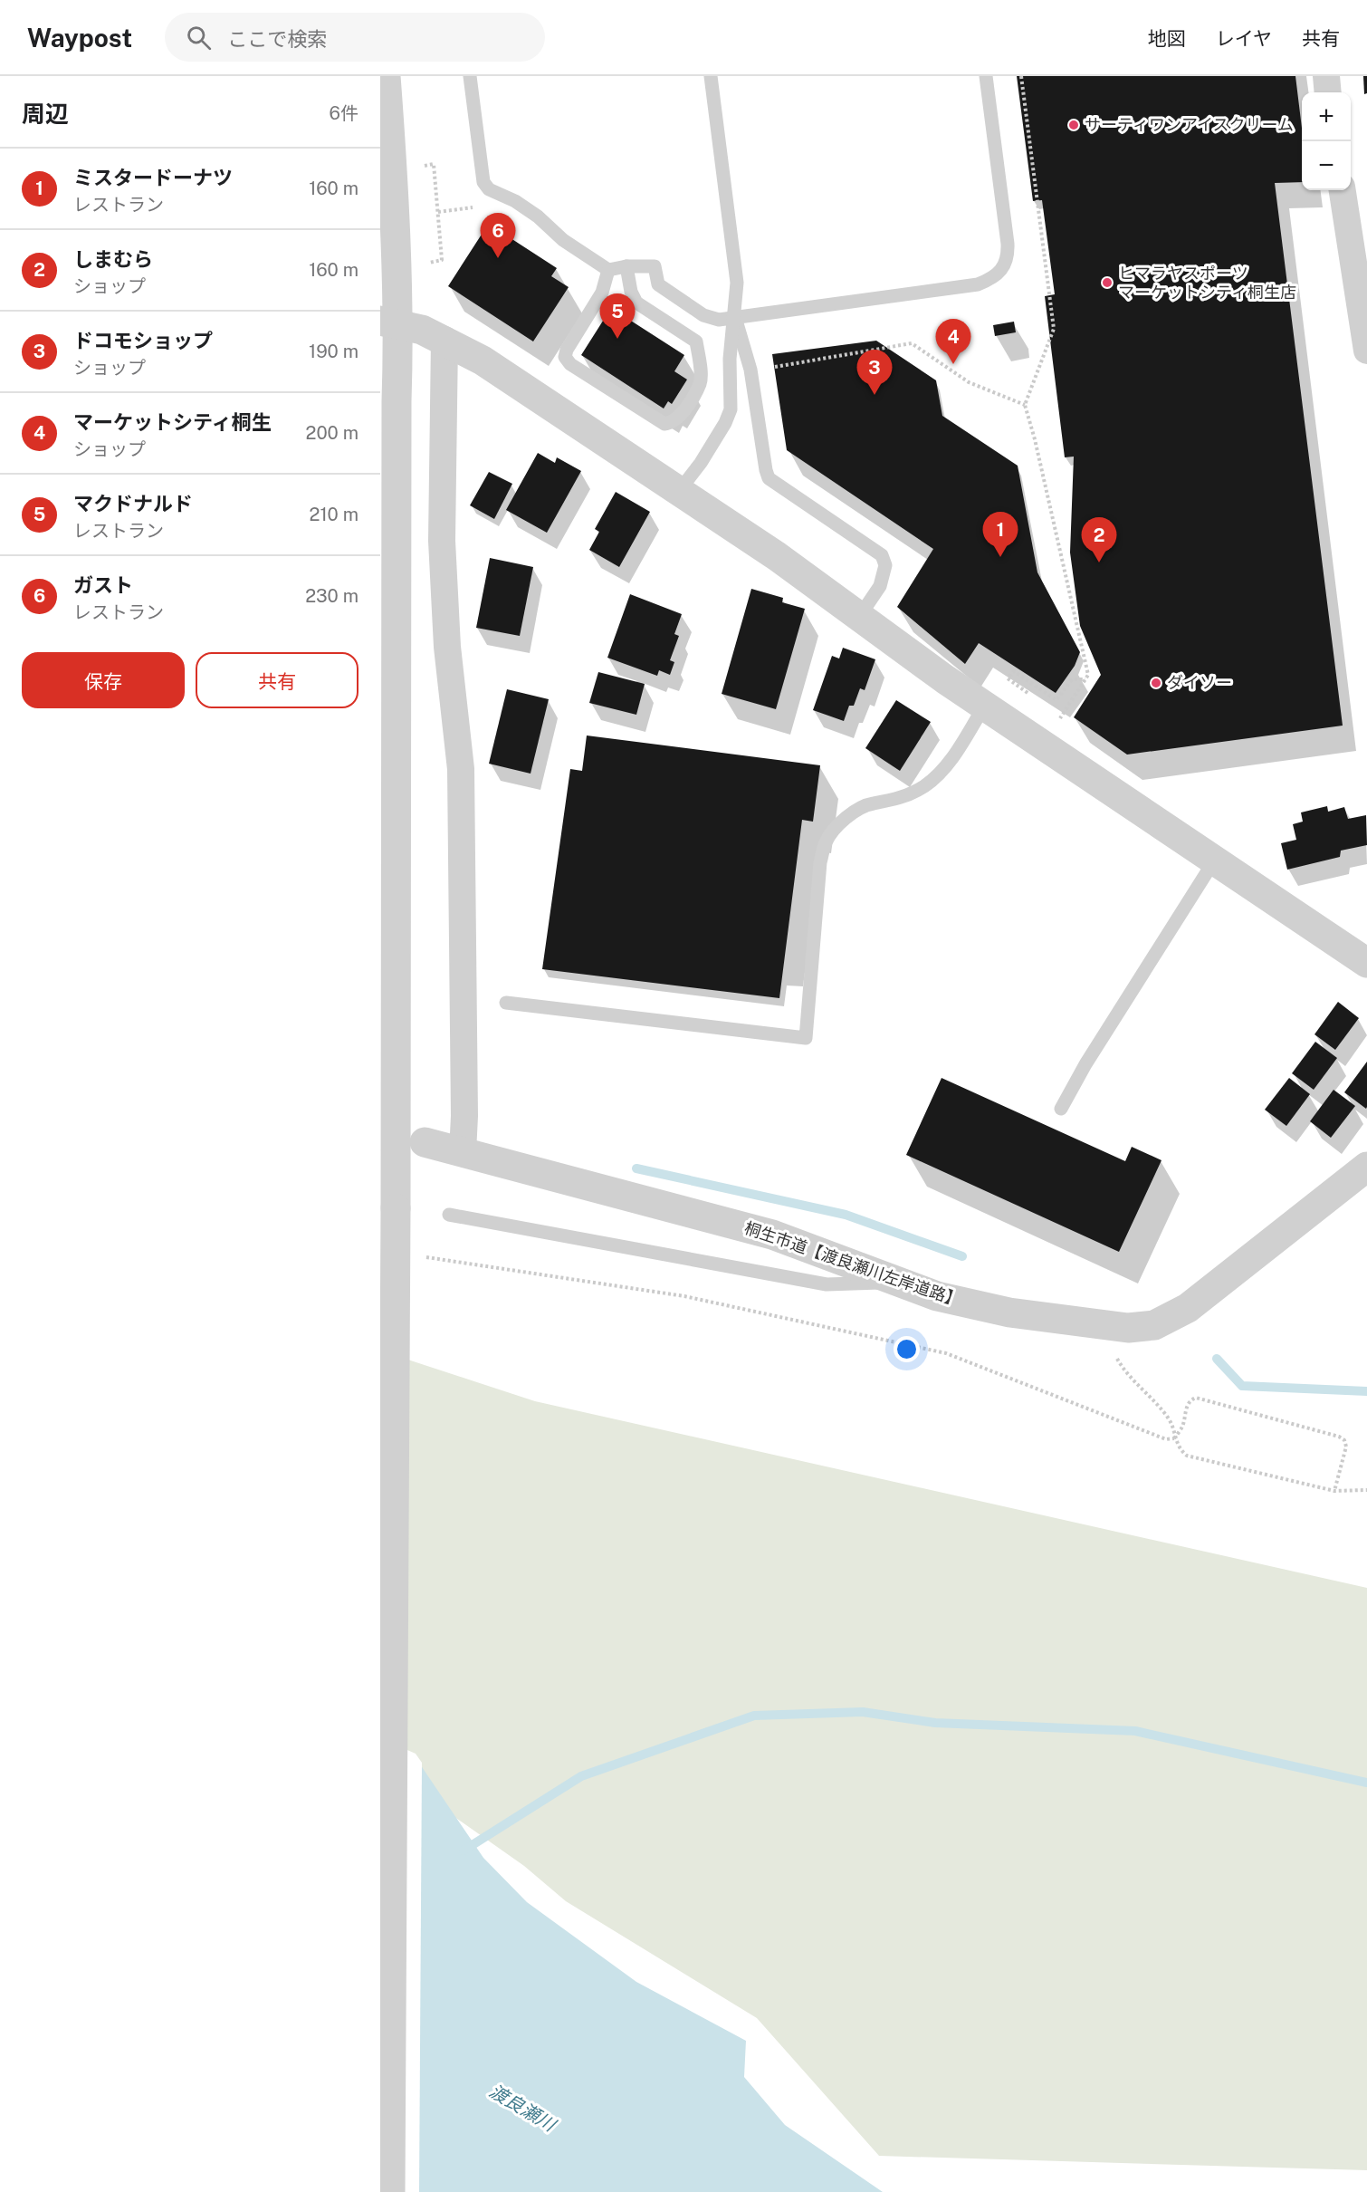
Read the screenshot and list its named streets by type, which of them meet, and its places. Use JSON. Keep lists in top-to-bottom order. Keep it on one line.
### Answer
{"streets":{"street":["桐生市道【渡良瀬川左岸道路】"]},"water":["渡良瀬川"],"places":["サーティワンアイスクリーム","ヒマラヤスポーツ マーケットシティ桐生店","ダイソー"],"page":{"header":"Waypost","search":"ここで検索","nav":["地図","レイヤ","共有"],"heading":["周辺","6件"],"map_buttons":["+","−"],"list":[{"mark":"1","name":"ミスタードーナツ","note":"レストラン","value":"160 m"},{"mark":"2","name":"しまむら","note":"ショップ","value":"160 m"},{"mark":"3","name":"ドコモショップ","note":"ショップ","value":"190 m"},{"mark":"4","name":"マーケットシティ桐生","note":"ショップ","value":"200 m"},{"mark":"5","name":"マクドナルド","note":"レストラン","value":"210 m"},{"mark":"6","name":"ガスト","note":"レストラン","value":"230 m"}],"pins":["6","5","4","3","1","2"],"buttons":["保存","共有"]}}
